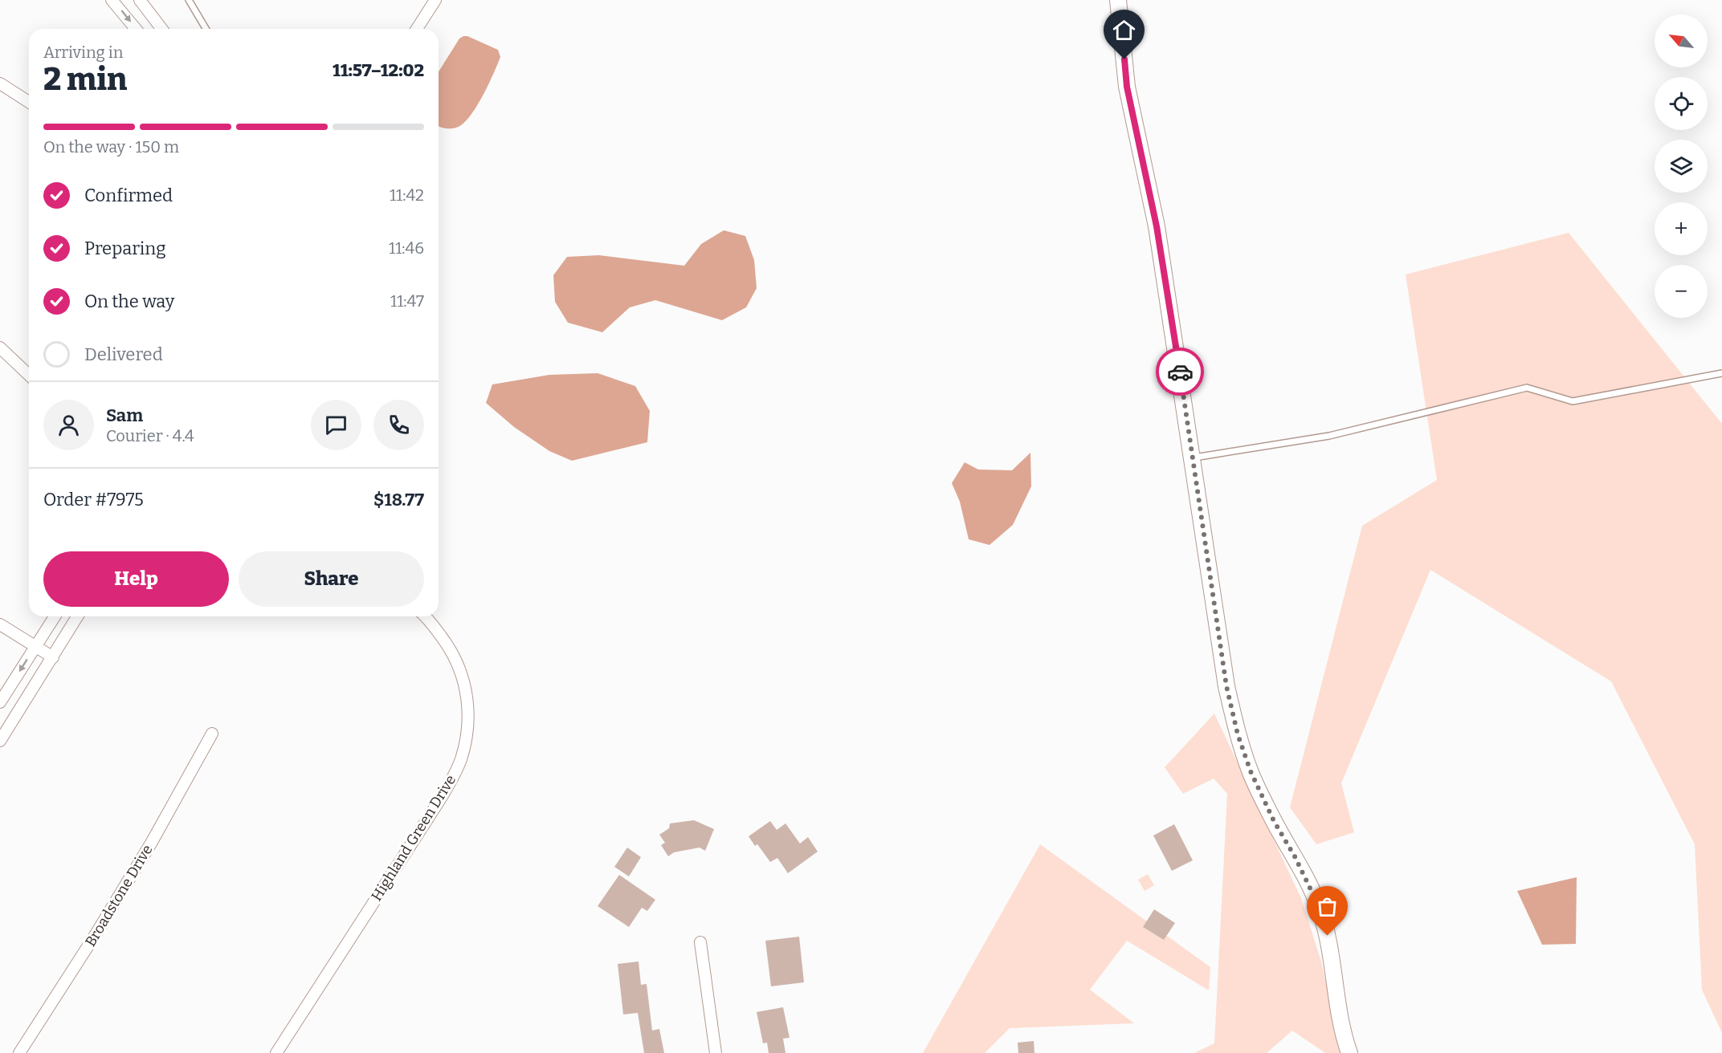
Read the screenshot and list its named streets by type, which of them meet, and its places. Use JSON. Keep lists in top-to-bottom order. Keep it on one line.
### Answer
{"streets":{"street":["Highland Green Drive","Broadstone Drive"]},"north":"top left","page":{"map_buttons":["+","−"],"heading":["2 min","Arriving in","11:57–12:02"],"panel":["Sam","Courier · 4.4","Order #7975","$18.77"],"bar":"On the way · 150 m","list":[["Confirmed","11:42"],["Preparing","11:46"],["On the way","11:47"],"Delivered"],"buttons":["Help","Share"]}}
